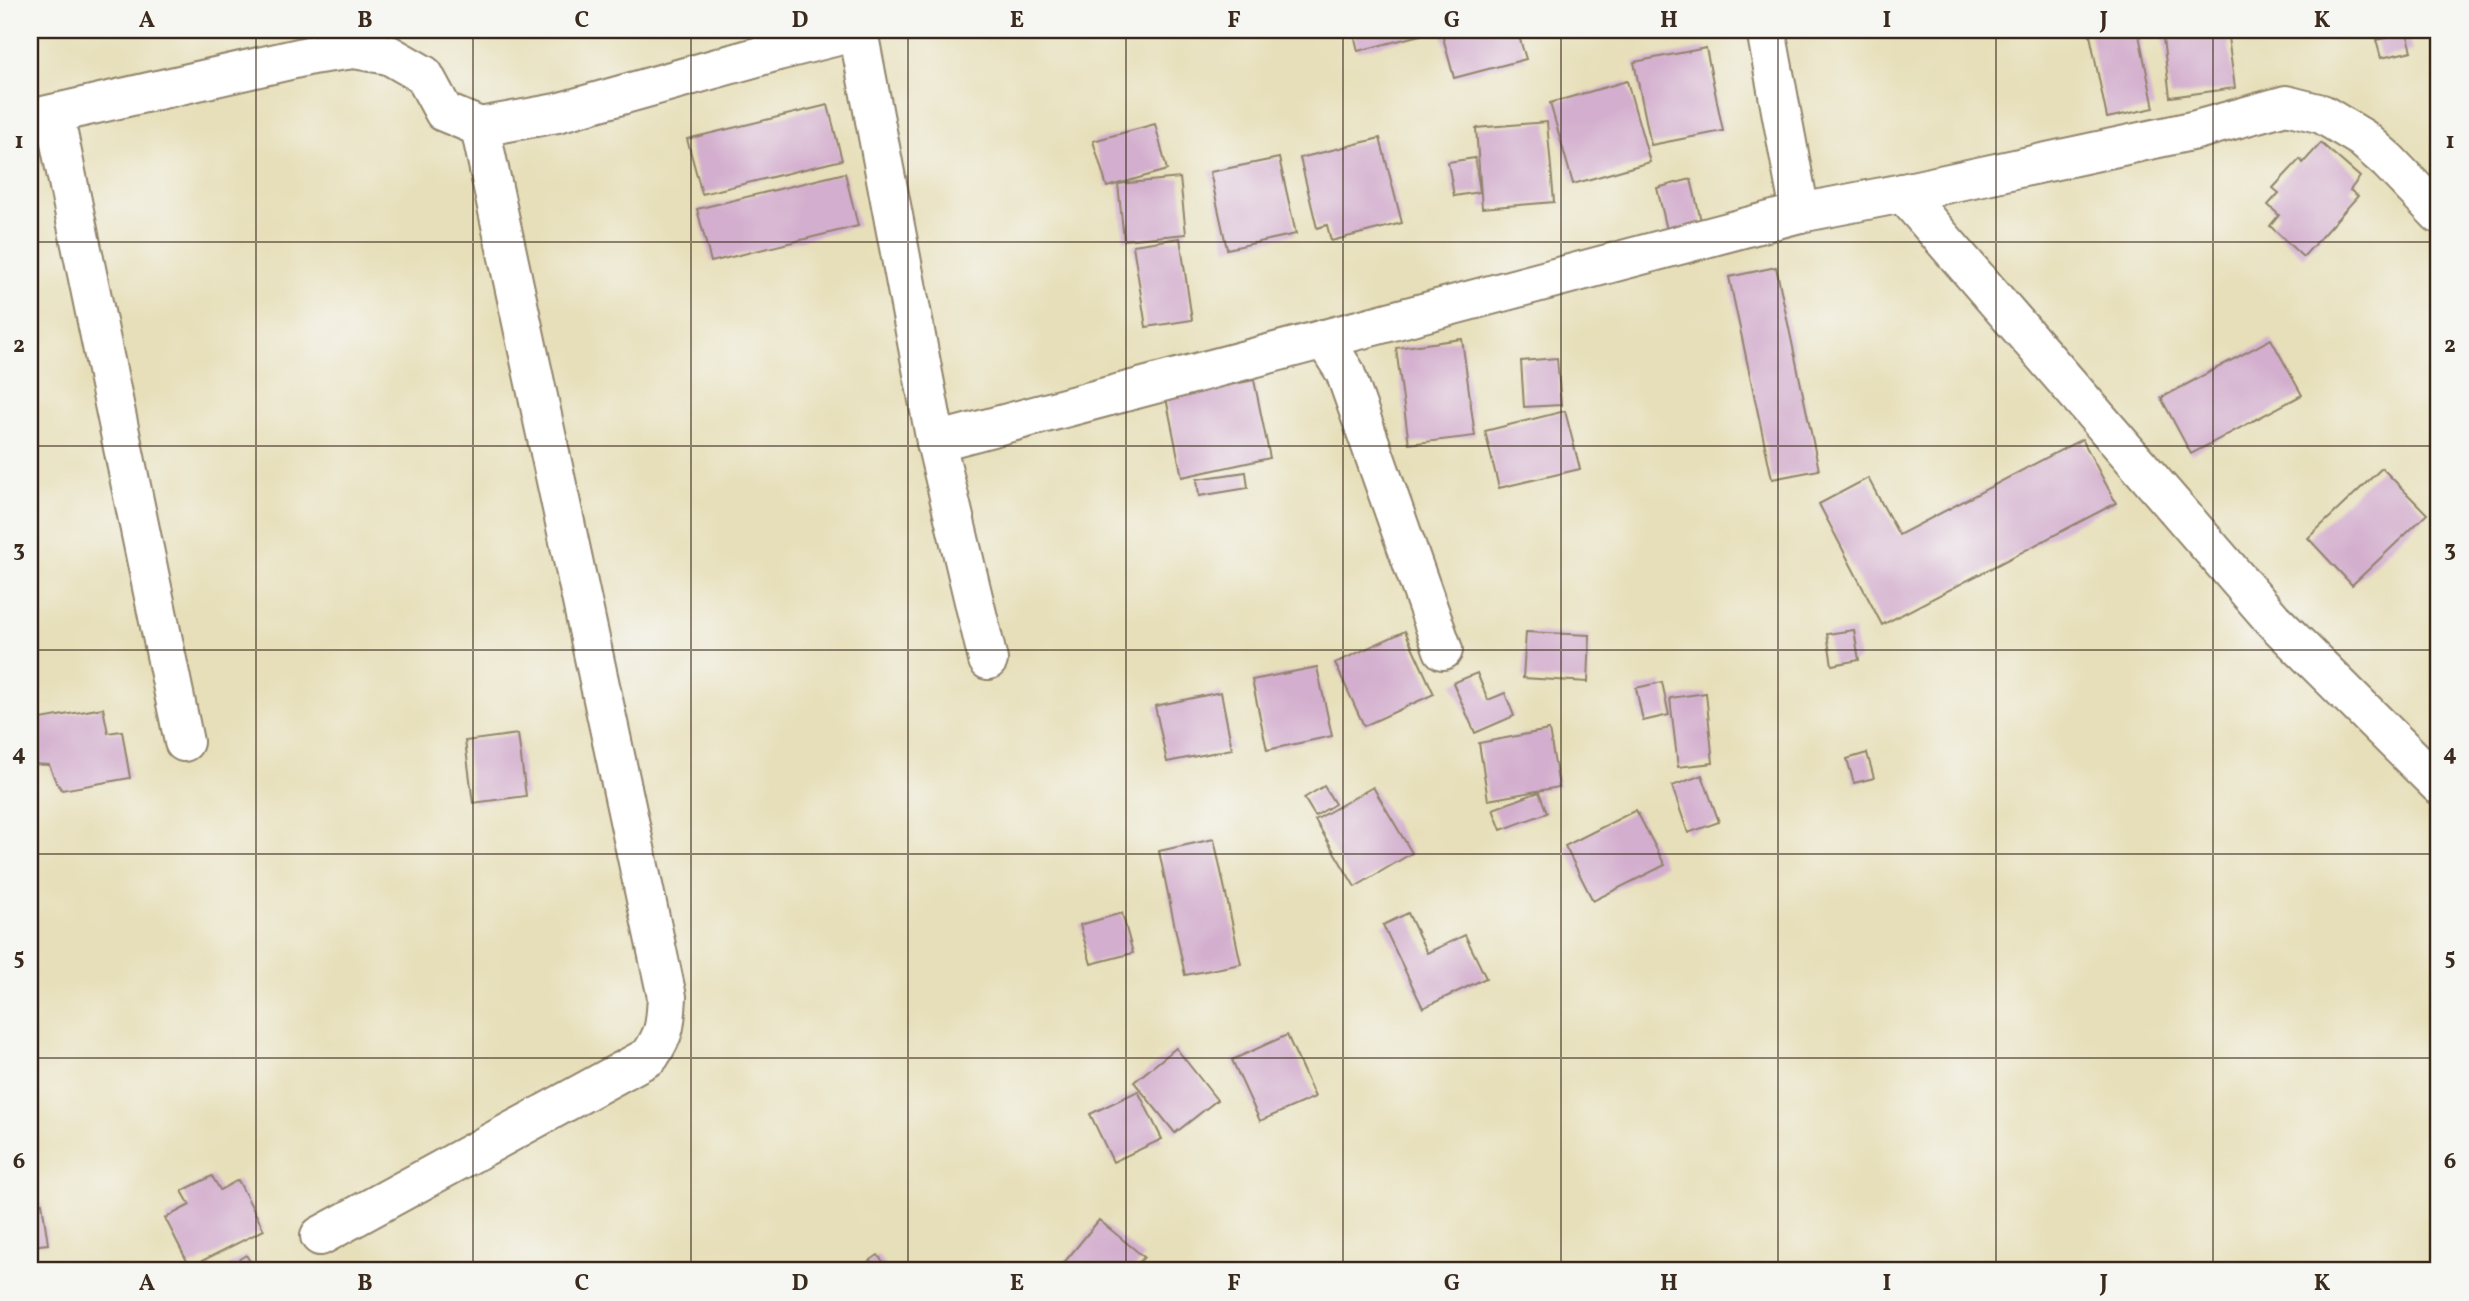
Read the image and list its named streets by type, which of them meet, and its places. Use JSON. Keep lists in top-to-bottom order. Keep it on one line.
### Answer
{"grid":{"columns":["A","B","C","D","E","F","G","H","I","J","K"],"rows":["1","2","3","4","5","6"]}}
